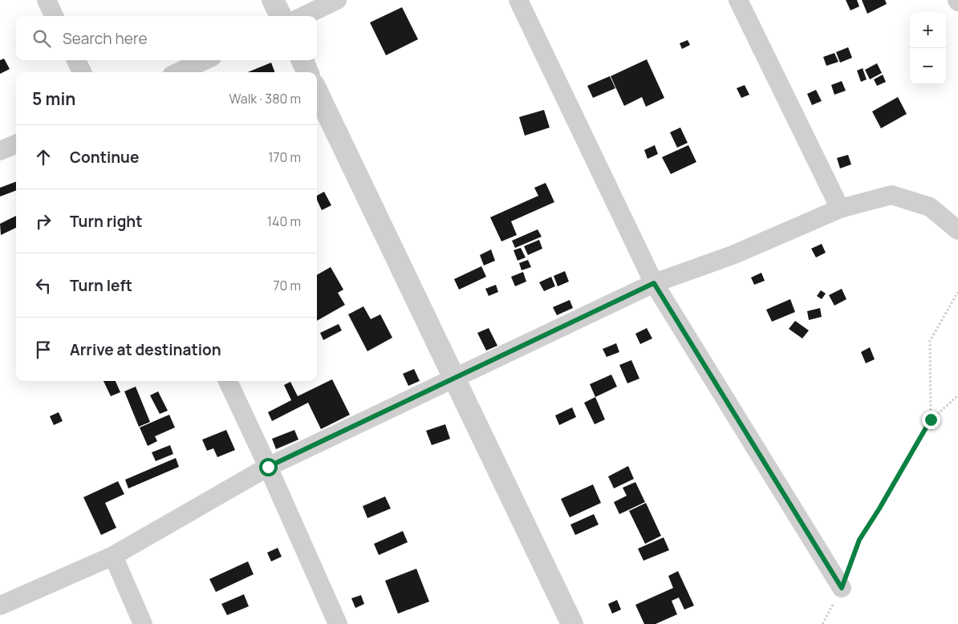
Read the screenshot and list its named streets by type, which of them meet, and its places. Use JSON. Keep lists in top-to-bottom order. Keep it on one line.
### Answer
{"page":{"map_buttons":["+","−"],"search":"Search here","heading":["5 min","Walk · 380 m"],"list":[["Continue","170 m"],["Turn right","140 m"],["Turn left","70 m"],"Arrive at destination"]}}
